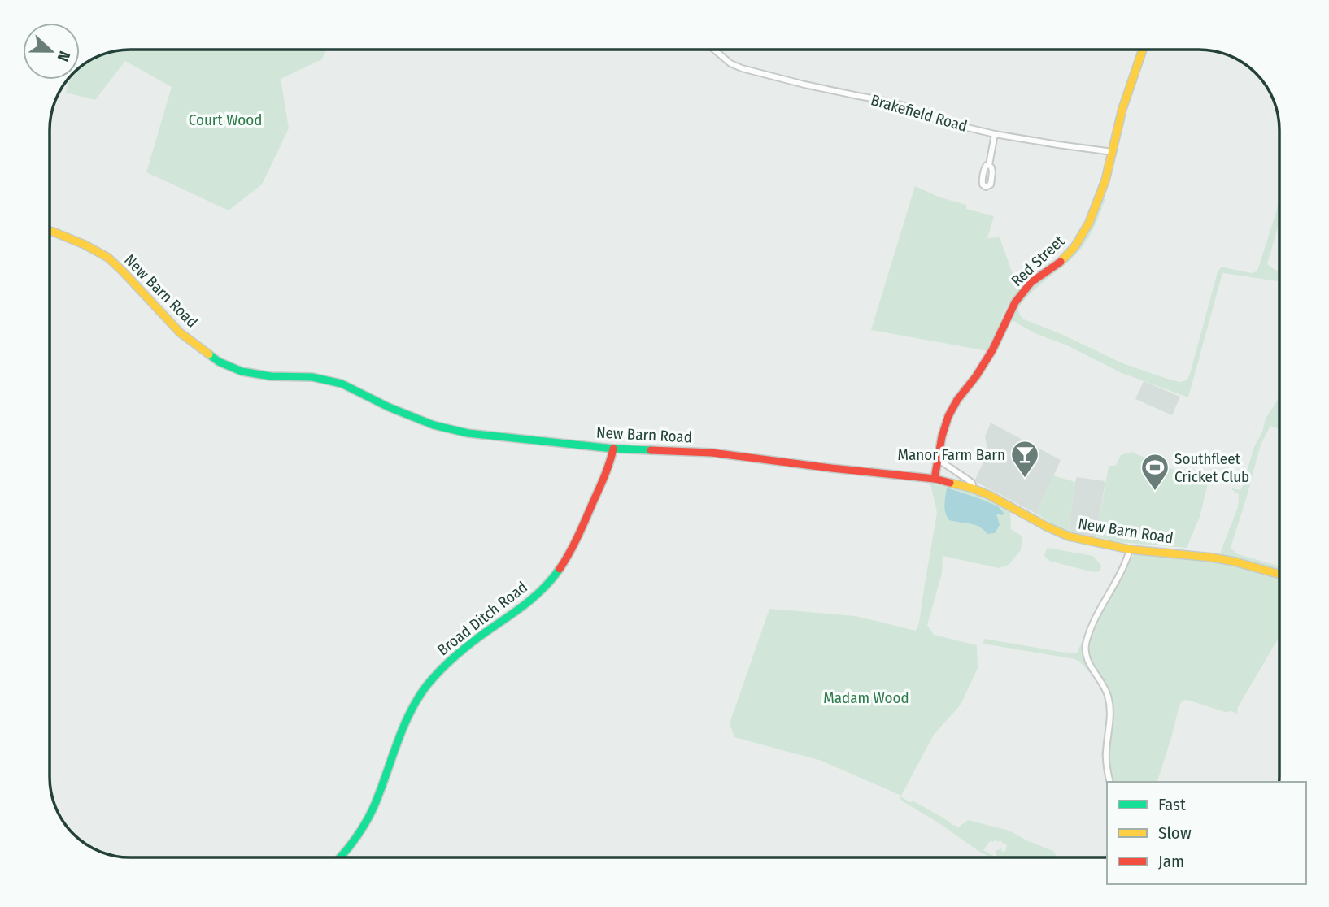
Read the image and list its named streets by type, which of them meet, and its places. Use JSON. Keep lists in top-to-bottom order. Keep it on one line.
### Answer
{"streets":{"street":["Brakefield Road","Red Street","New Barn Road","Broad Ditch Road"]},"crossings":[["Brakefield Road","Red Street"],["Red Street","New Barn Road"],["New Barn Road","Broad Ditch Road"]],"parks":["Court Wood","Madam Wood"],"places":{"bar":["Manor Farm Barn"],"sports":["Southfleet Cricket Club"]},"legend":["Fast","Slow","Jam"],"north":"right"}
